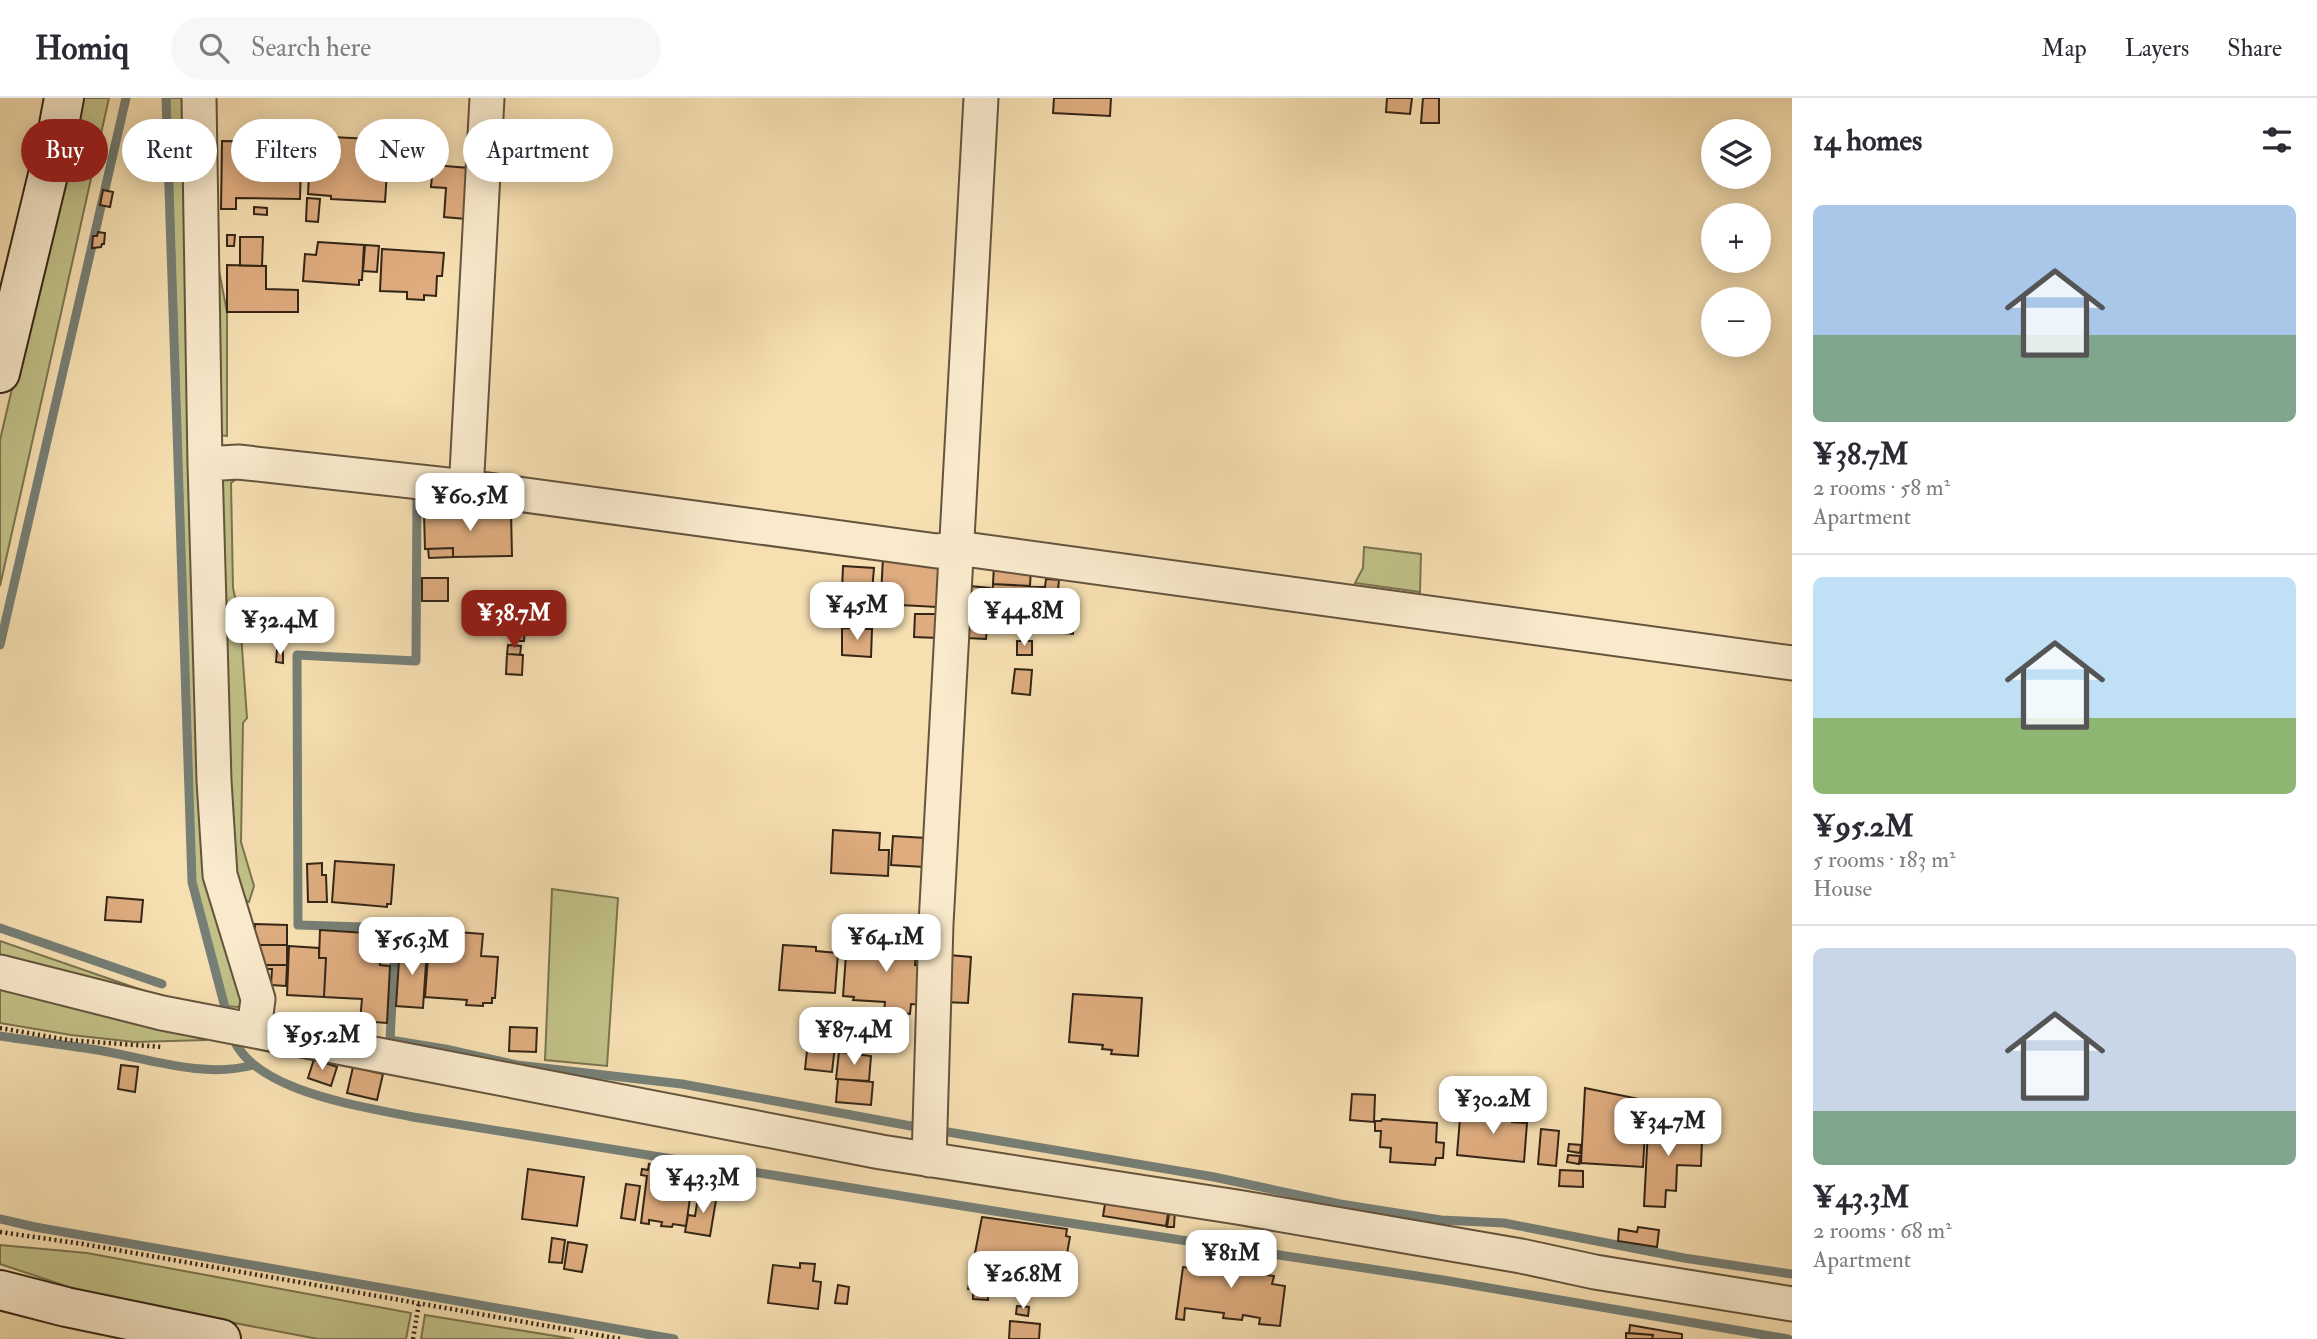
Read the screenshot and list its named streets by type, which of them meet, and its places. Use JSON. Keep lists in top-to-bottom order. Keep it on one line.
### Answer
{"page":{"header":"Homiq","search":"Search here","nav":["Map","Layers","Share"],"heading":"14 homes","map_buttons":["+","−"],"chip":["Buy","Rent","Filters","New","Apartment"],"list":[{"name":"¥38.7M","note":"2 rooms · 58 m² · Apartment"},{"name":"¥95.2M","note":"5 rooms · 183 m² · House"},{"name":"¥43.3M","note":"2 rooms · 68 m² · Apartment"}],"price":["¥60.5M","¥45M","¥44.8M","¥38.7M","¥32.4M","¥64.1M","¥56.3M","¥87.4M","¥95.2M","¥30.2M","¥34.7M","¥43.3M","¥81M","¥26.8M"]}}
